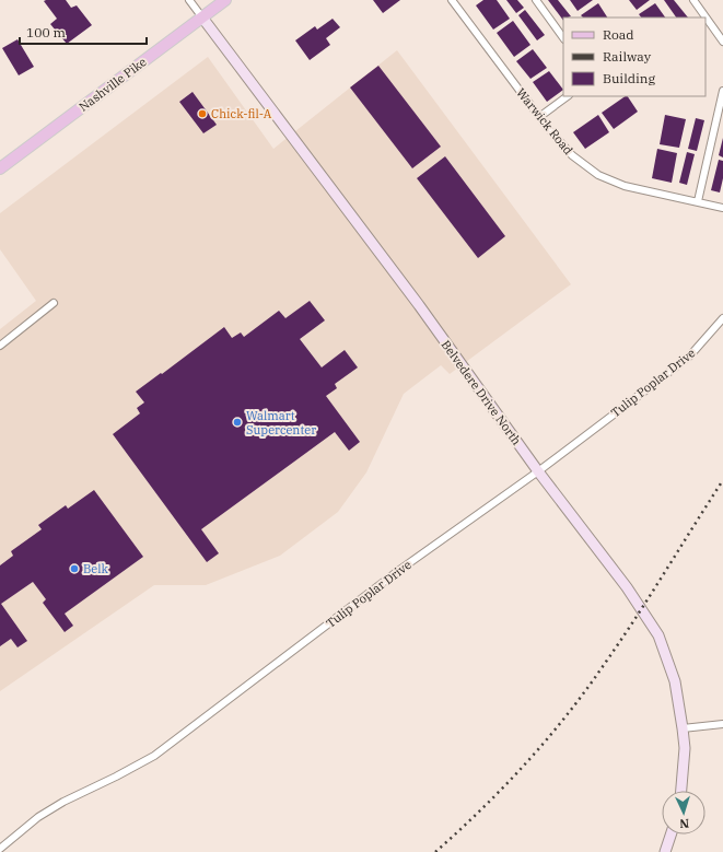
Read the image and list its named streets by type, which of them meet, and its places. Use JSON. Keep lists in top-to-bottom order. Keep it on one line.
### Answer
{"streets":{"main road":["Nashville Pike"],"street":["Warwick Road","Tulip Poplar Drive","Belvedere Drive North"]},"crossings":[["Nashville Pike","Belvedere Drive North"],["Tulip Poplar Drive","Belvedere Drive North"]],"places":["Chick-fil-A","Walmart Supercenter","Belk"],"legend":["Road","Railway","Building"],"scale_bar":"100 m","north":"bottom"}
